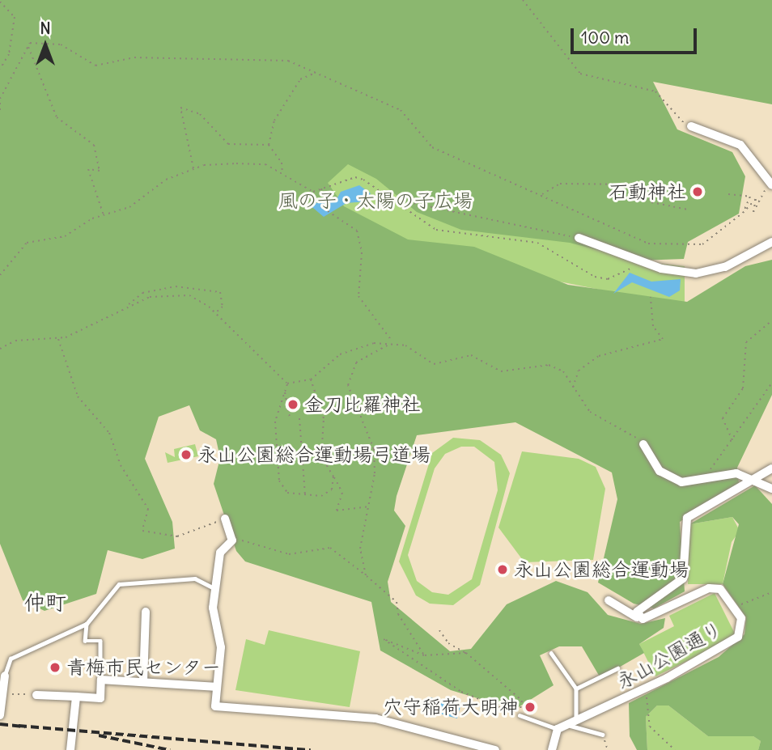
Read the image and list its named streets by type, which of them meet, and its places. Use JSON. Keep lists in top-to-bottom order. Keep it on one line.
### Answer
{"streets":{"street":["永山公園通り"]},"districts":["仲町"],"parks":["風の子・太陽の子広場"],"places":["石動神社","金刀比羅神社","永山公園総合運動場弓道場","永山公園総合運動場","青梅市民センター","穴守稲荷大明神"],"scale_bar":"100 m","north":"top"}
